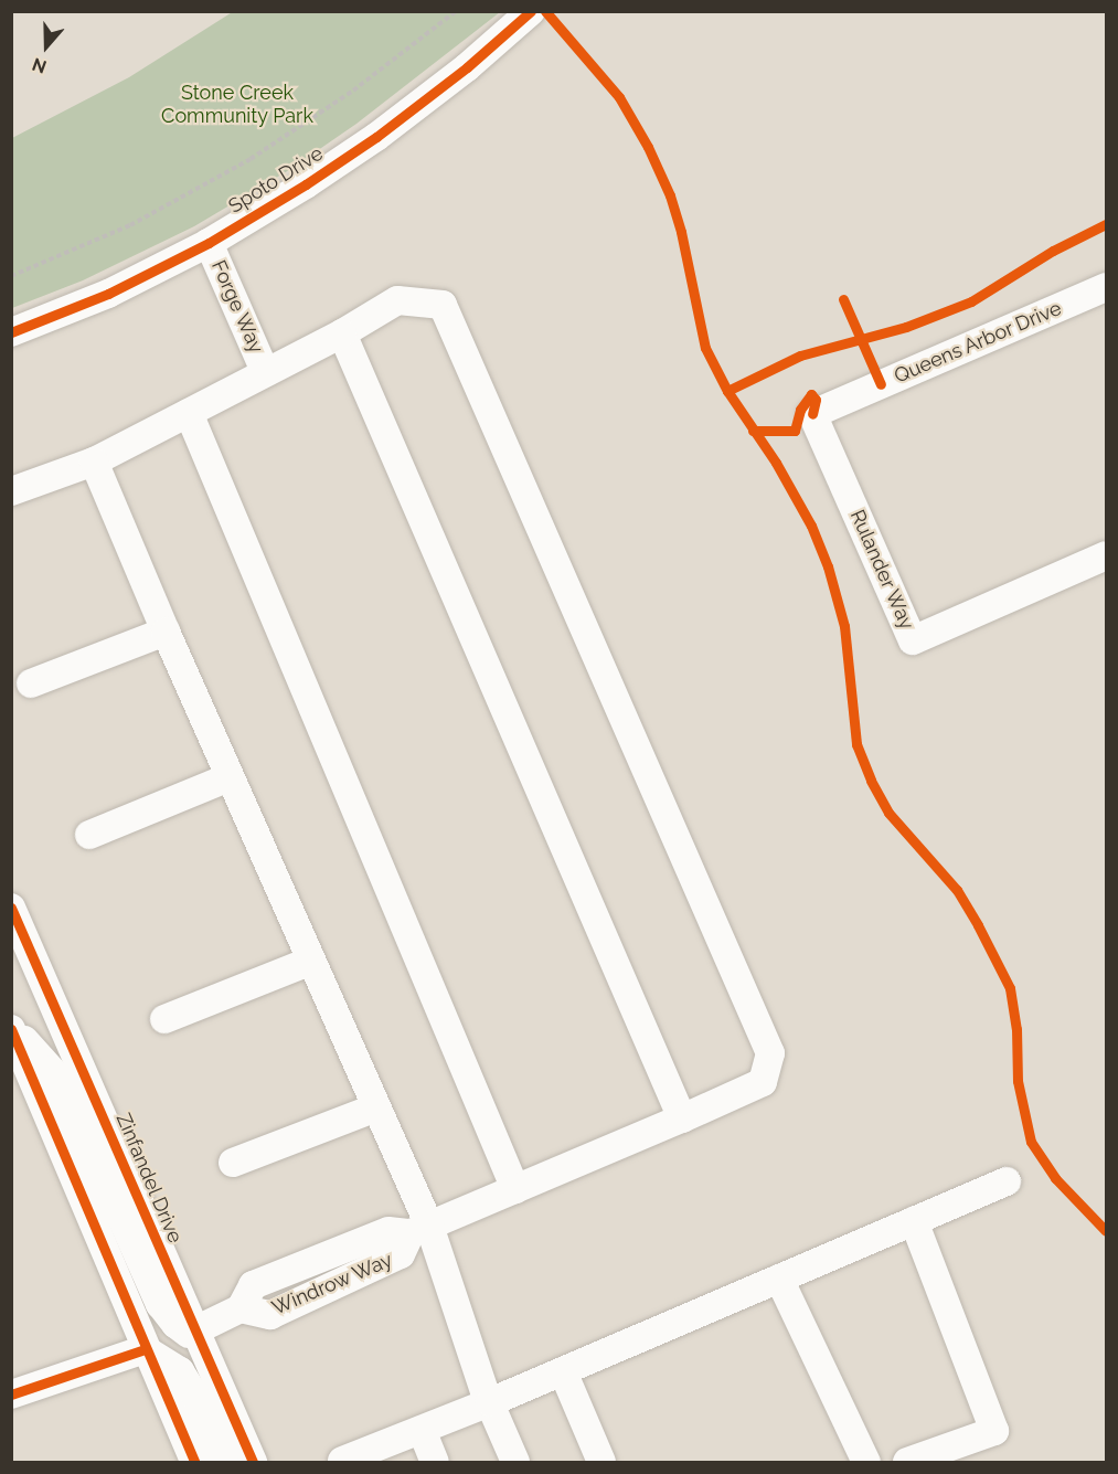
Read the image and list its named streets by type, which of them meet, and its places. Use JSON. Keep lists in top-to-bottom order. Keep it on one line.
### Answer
{"streets":{"street":["Spoto Drive","Forge Way","Queens Arbor Drive","Rulander Way","Zinfandel Drive","Windrow Way"]},"crossings":[["Spoto Drive","Forge Way"],["Queens Arbor Drive","Rulander Way"],["Zinfandel Drive","Windrow Way"]],"parks":["Stone Creek Community Park"],"north":"bottom"}
